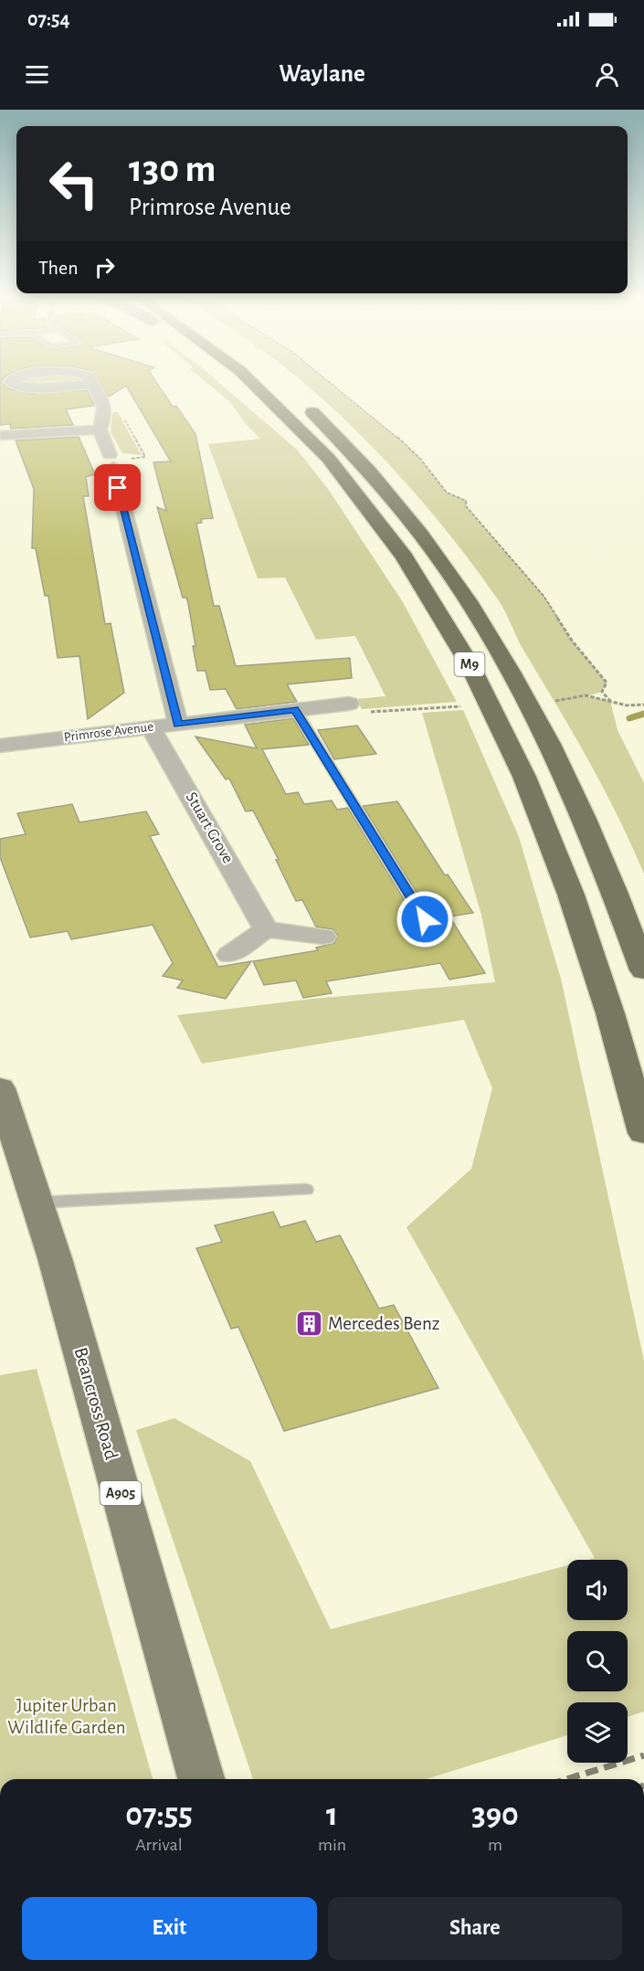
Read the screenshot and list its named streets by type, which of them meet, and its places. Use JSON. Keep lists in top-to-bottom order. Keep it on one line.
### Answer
{"streets":{"highway":["M9"],"main road":["Beancross Road","A905"],"street":["Primrose Avenue","Stuart Grove"]},"crossings":[["Primrose Avenue","Stuart Grove"]],"parks":["Jupiter Urban Wildlife Garden"],"places":{"building":["Mercedes Benz"]},"page":{"status":"07:54","header":"Waylane","turn":["130 m","Primrose Avenue"],"then":"Then","eta":["07:55","Arrival","1","min","390","m"],"buttons":["Exit","Share"]}}
